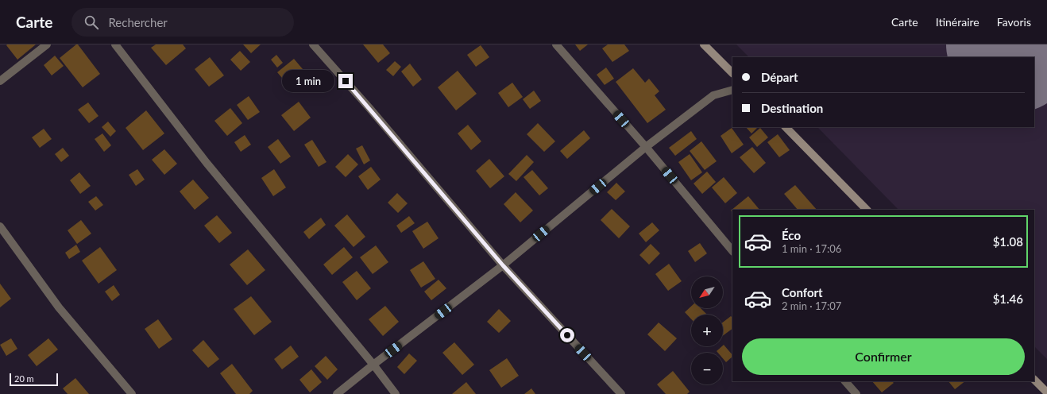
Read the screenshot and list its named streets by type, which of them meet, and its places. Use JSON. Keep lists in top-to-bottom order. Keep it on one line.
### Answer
{"scale_bar":"20 m","north":"bottom left","page":{"header":"Carte","search":"Rechercher","nav":["Carte","Itinéraire","Favoris"],"banner":["Départ","Destination"],"bubble":"1 min","list":[{"name":"Éco","note":"1 min · 17:06","value":"$1.08"},{"name":"Confort","note":"2 min · 17:07","value":"$1.46"}],"map_buttons":["+","−"],"buttons":"Confirmer","scale":"20 m"}}
